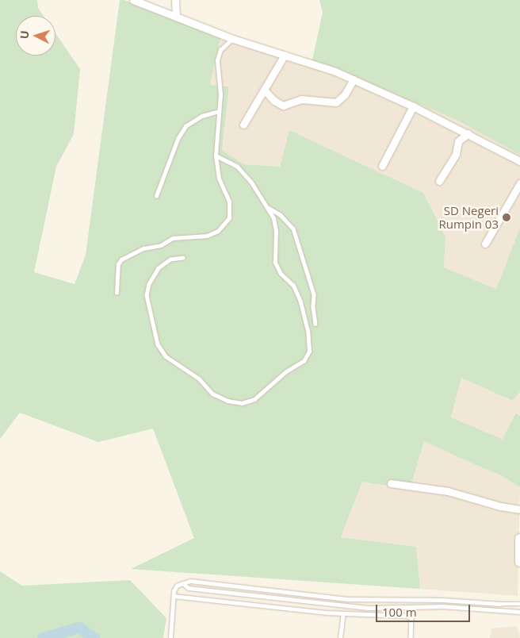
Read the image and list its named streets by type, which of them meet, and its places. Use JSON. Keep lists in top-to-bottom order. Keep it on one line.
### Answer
{"places":["SD Negeri Rumpin 03"],"scale_bar":"100 m","north":"left"}
